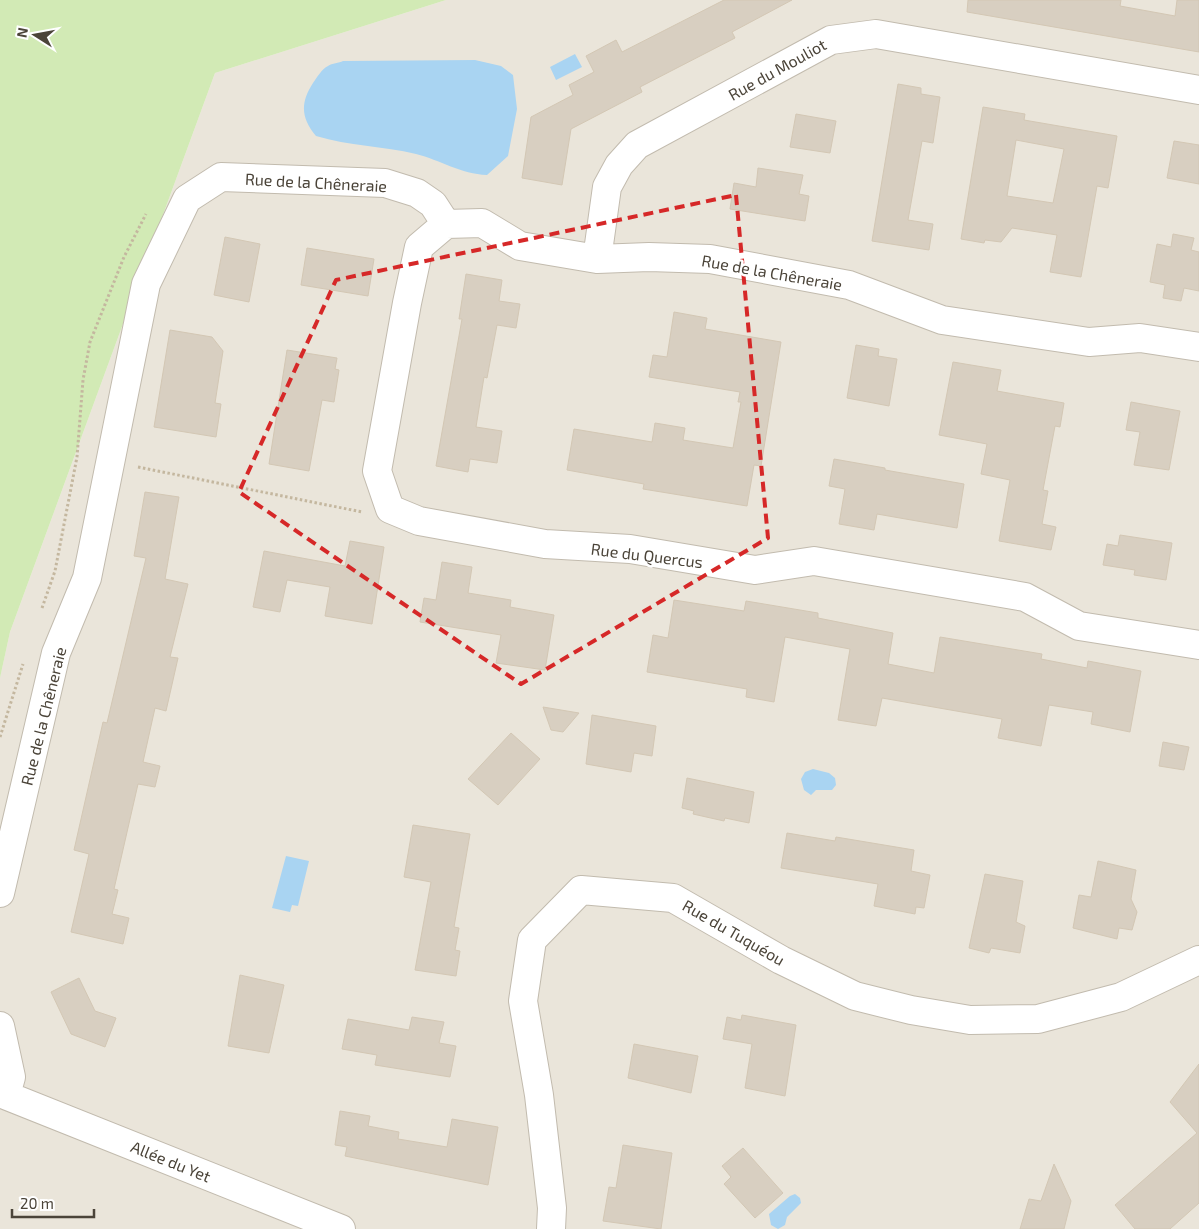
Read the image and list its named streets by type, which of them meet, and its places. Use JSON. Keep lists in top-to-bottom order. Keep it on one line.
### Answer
{"streets":{"street":["Rue du Mouliot","Rue de la Chêneraie","Rue du Quercus","Rue du Tuquéou","Allée du Yet"]},"crossings":[["Rue du Mouliot","Rue de la Chêneraie"]],"scale_bar":"20 m","north":"left"}
